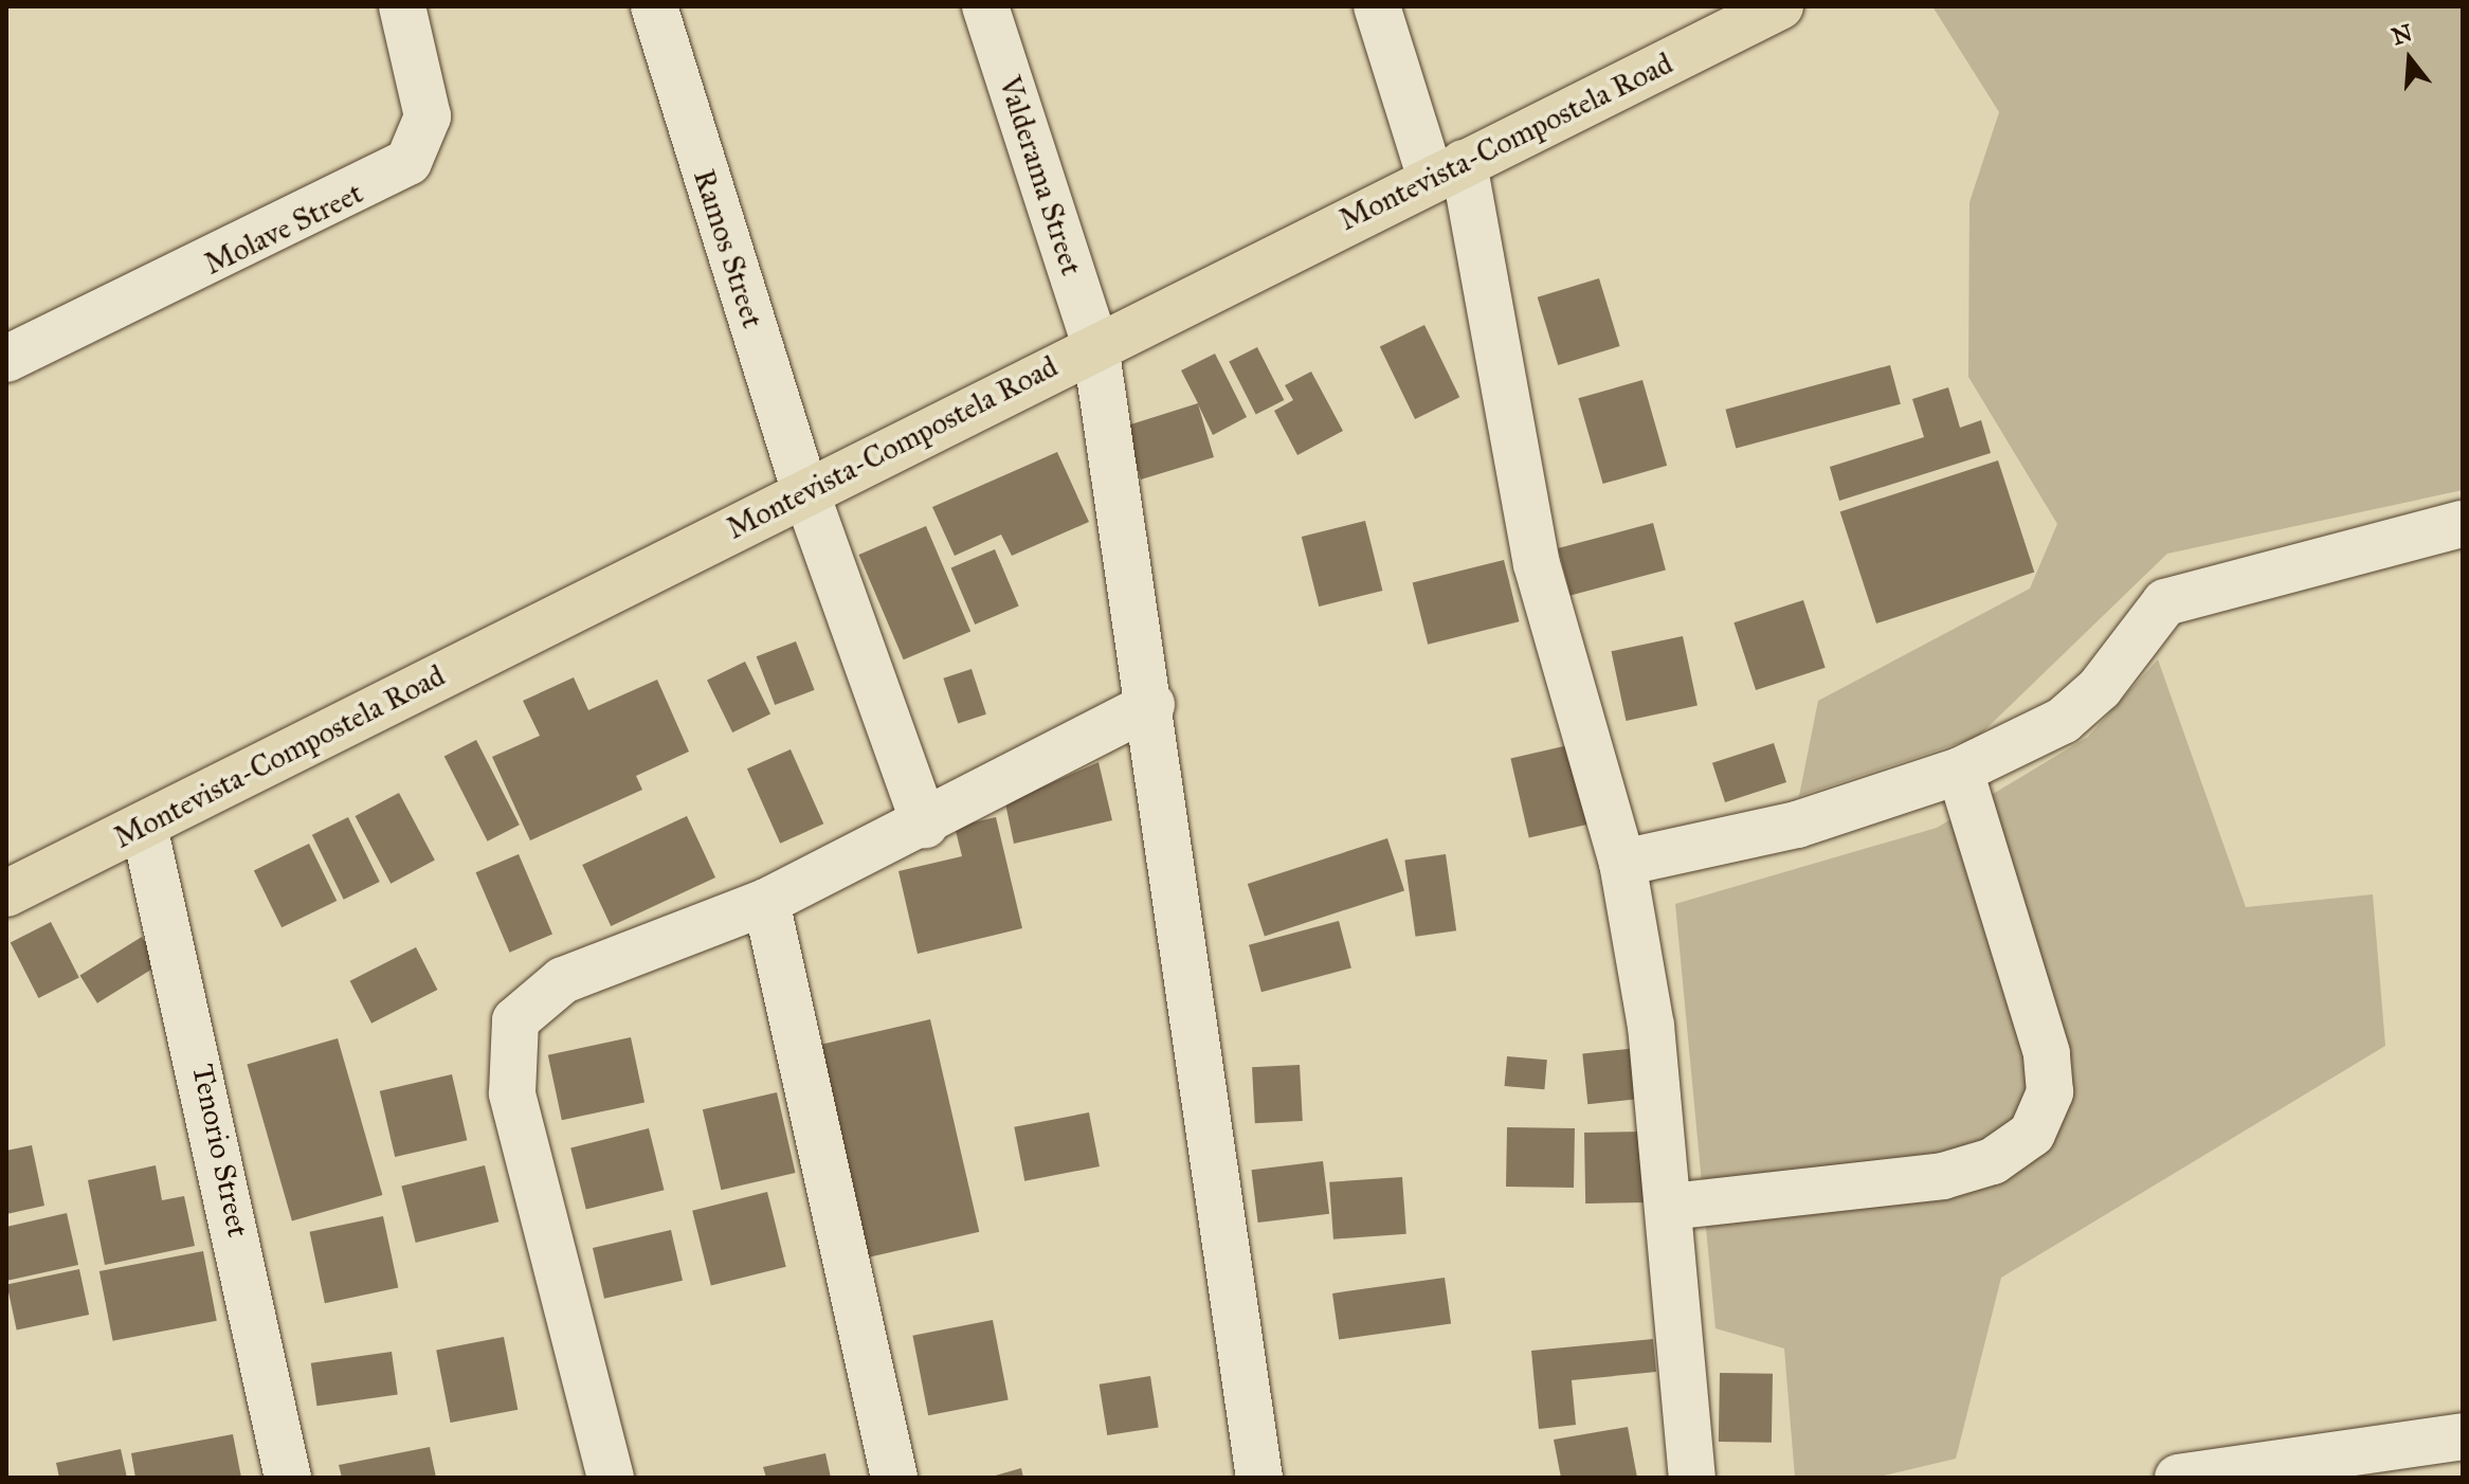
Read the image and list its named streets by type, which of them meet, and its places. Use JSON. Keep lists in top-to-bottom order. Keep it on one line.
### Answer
{"streets":{"main road":["Montevista-Compostela Road"],"street":["Valderama Street","Molave Street","Ramos Street","Tenorio Street"]},"crossings":[["Montevista-Compostela Road","Valderama Street"],["Montevista-Compostela Road","Ramos Street"],["Montevista-Compostela Road","Tenorio Street"]],"north":"top"}
